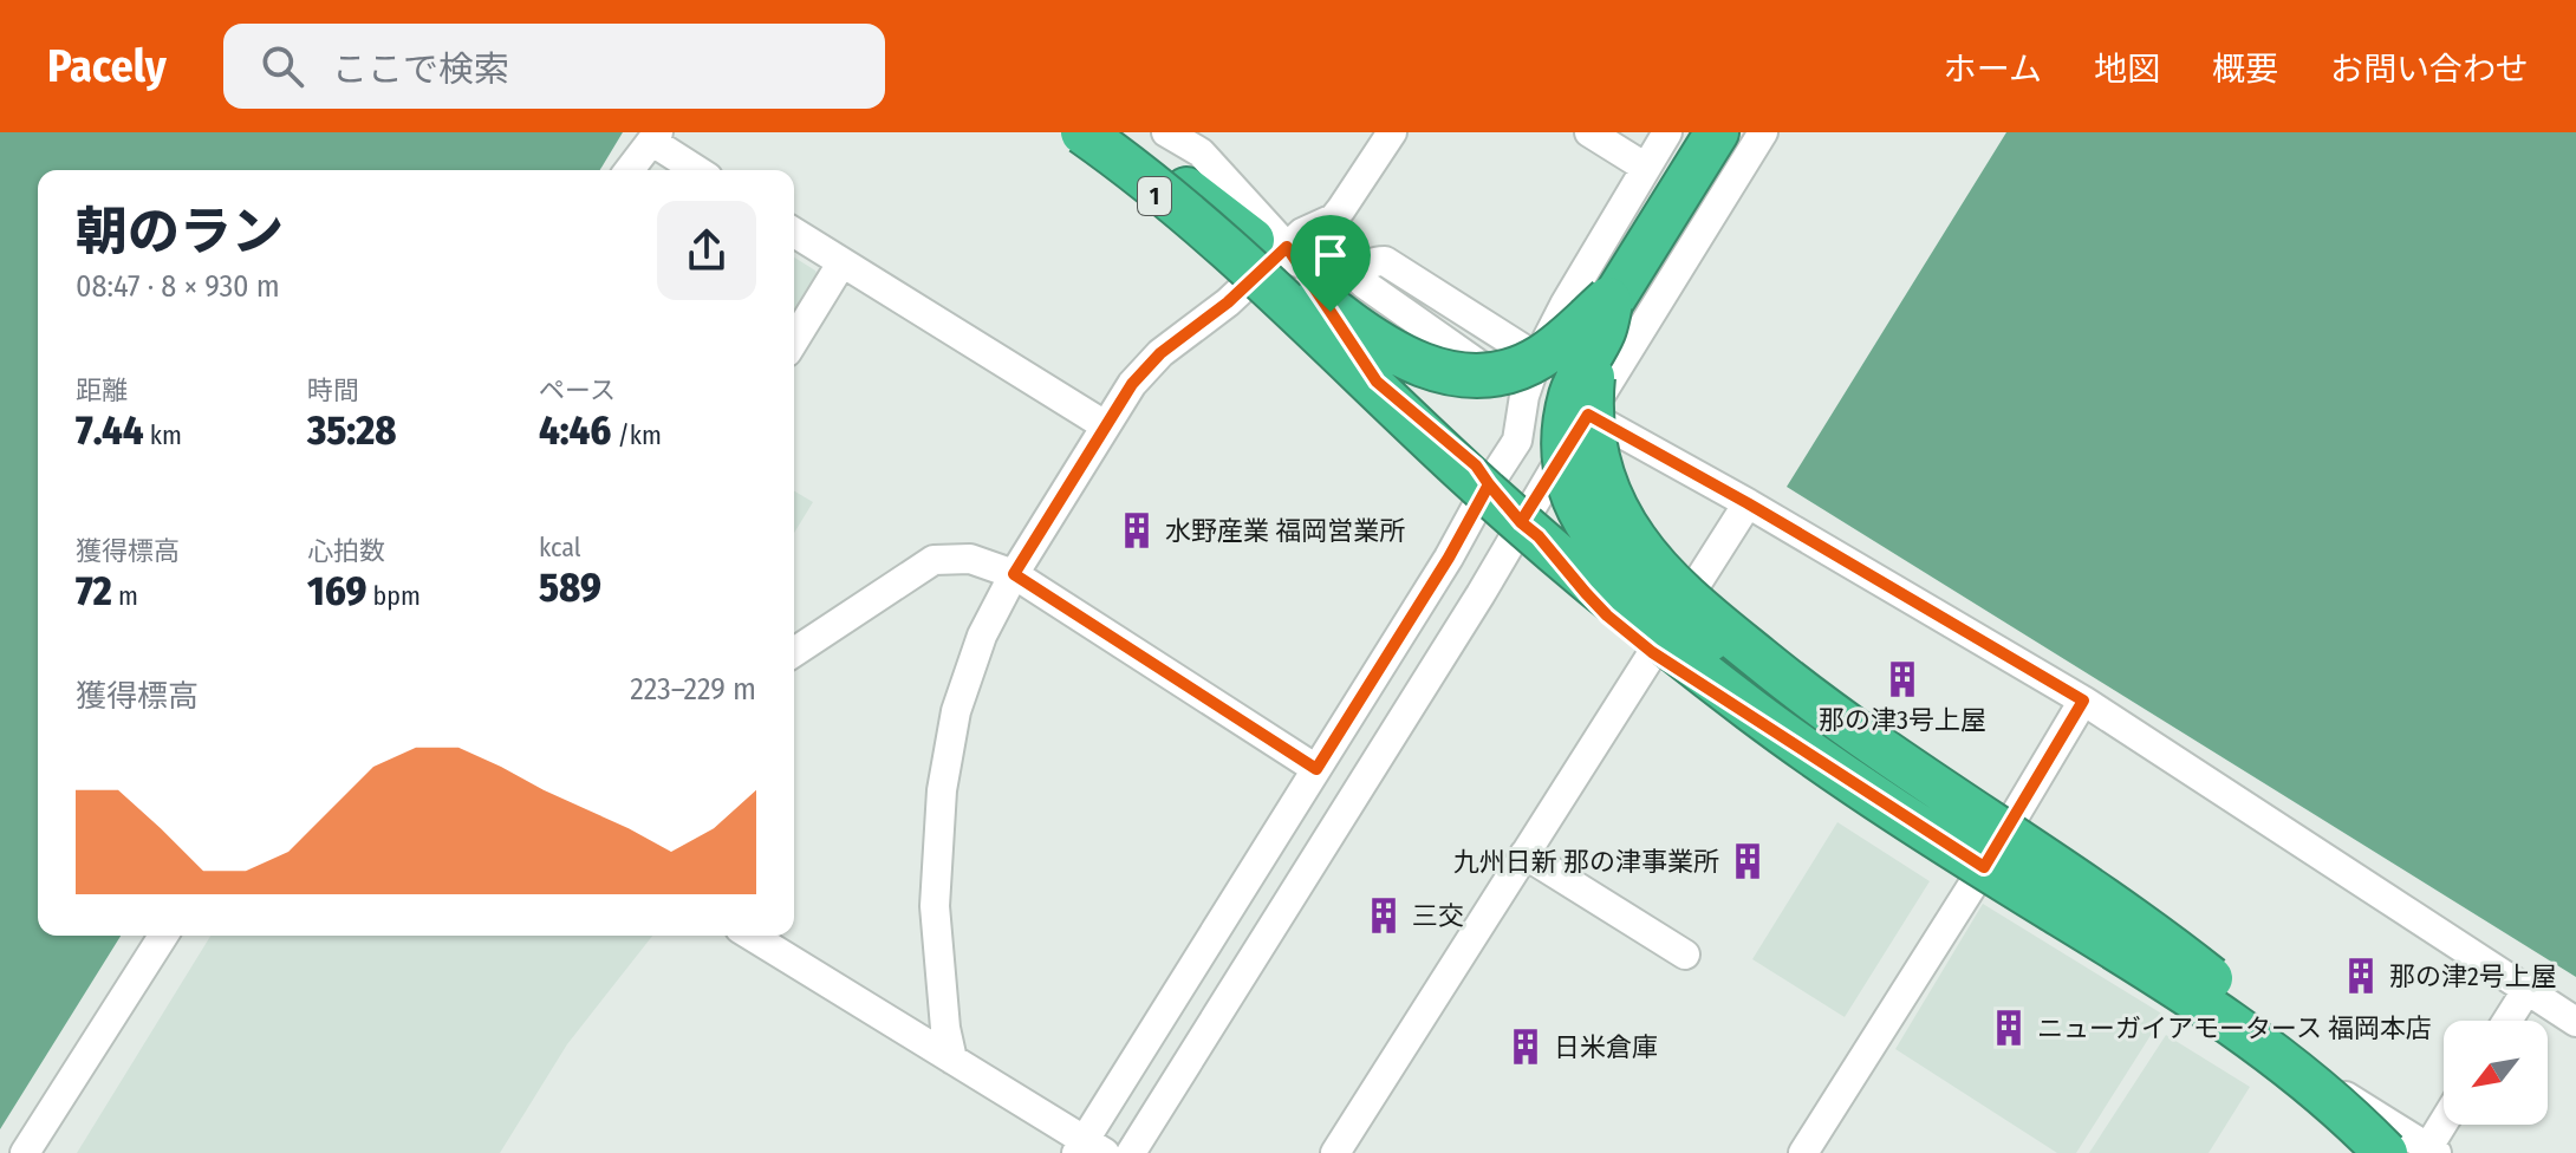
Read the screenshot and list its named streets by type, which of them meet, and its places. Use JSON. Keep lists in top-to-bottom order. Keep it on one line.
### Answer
{"streets":{"highway":["1"]},"places":{"building":["水野産業 福岡営業所","那の津3号上屋","九州日新 那の津事業所","三交","那の津2号上屋","ニューガイアモータース 福岡本店","日米倉庫"]},"north":"bottom left","page":{"header":"Pacely","search":"ここで検索","nav":["ホーム","地図","概要","お問い合わせ"],"heading":["朝のラン","08:47 · 8 × 930 m"],"stats":[["距離","7.44 km"],["時間","35:28"],["ペース","4:46 /km"],["獲得標高","72 m"],["心拍数","169 bpm"],["kcal","589"]],"chart":["獲得標高","223–229 m"]}}
